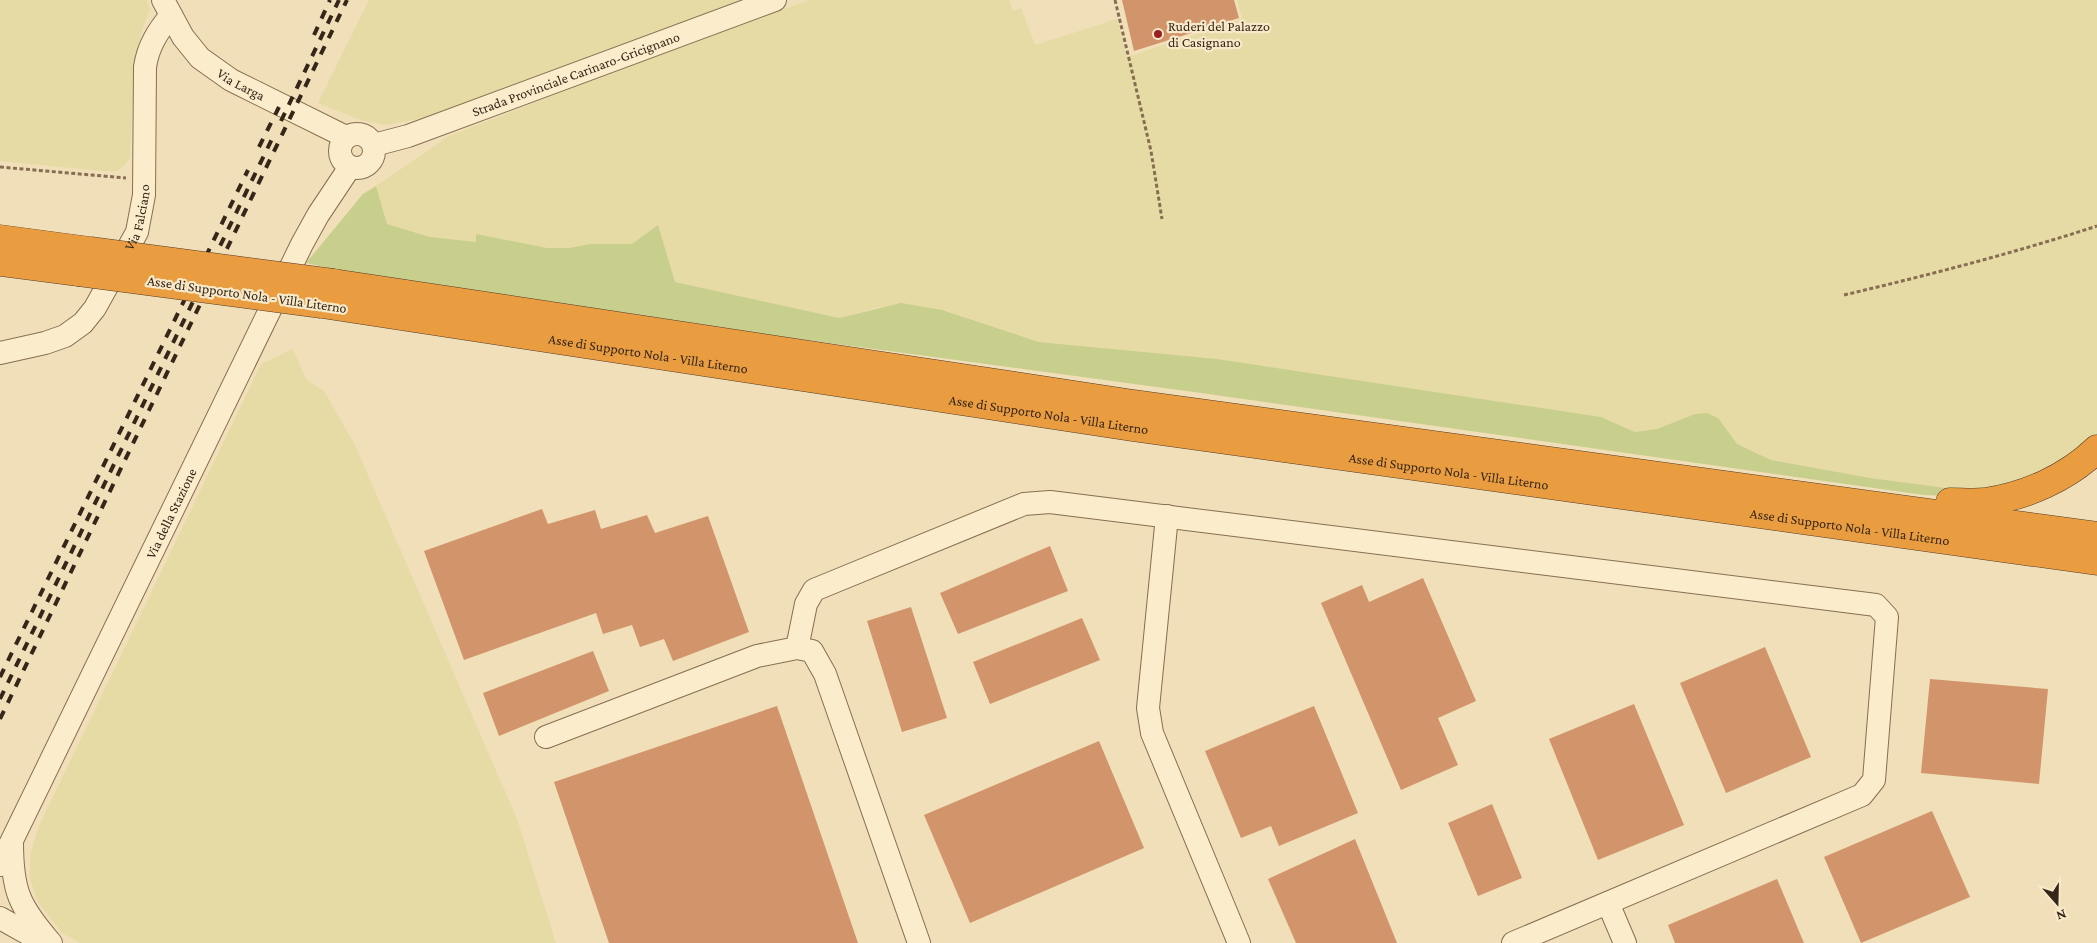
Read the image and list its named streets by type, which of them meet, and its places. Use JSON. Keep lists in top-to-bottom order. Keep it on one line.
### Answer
{"streets":{"highway":["Asse di Supporto Nola - Villa Literno"],"street":["Strada Provinciale Carinaro-Gricignano","Via Larga","Via Falciano","Via della Stazione"]},"crossings":[["Strada Provinciale Carinaro-Gricignano","Via Larga"],["Strada Provinciale Carinaro-Gricignano","Via della Stazione"],["Via Larga","Via Falciano"],["Via Larga","Via della Stazione"]],"places":["Ruderi del Palazzo di Casignano"],"north":"bottom"}
